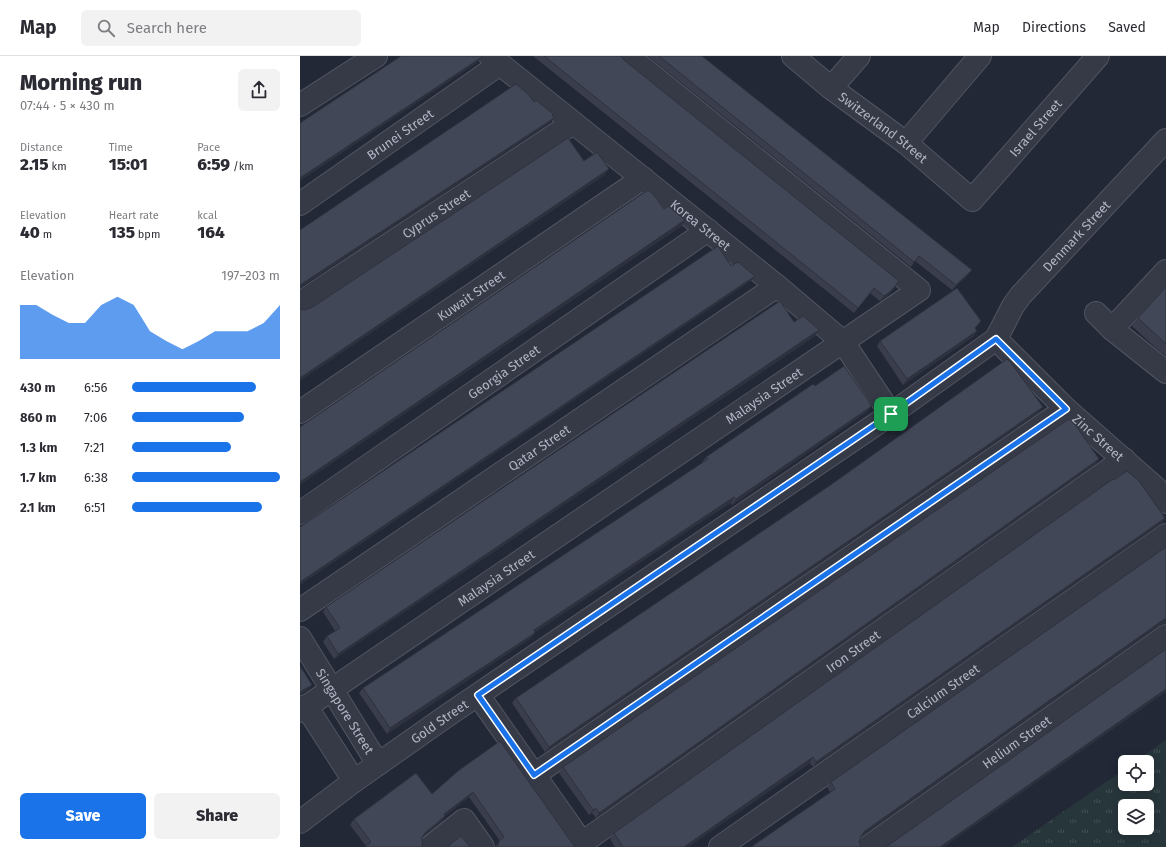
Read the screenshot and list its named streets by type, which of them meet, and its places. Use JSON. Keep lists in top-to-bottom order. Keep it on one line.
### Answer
{"streets":{"street":["Switzerland Street","Israel Street","Brunei Street","Cyprus Street","Korea Street","Denmark Street","Kuwait Street","Georgia Street","Malaysia Street","Zinc Street","Qatar Street","Iron Street","Calcium Street","Singapore Street","Gold Street","Helium Street"]},"crossings":[["Switzerland Street","Israel Street"],["Brunei Street","Korea Street"],["Cyprus Street","Korea Street"],["Korea Street","Kuwait Street"],["Korea Street","Georgia Street"],["Korea Street","Malaysia Street"],["Korea Street","Qatar Street"],["Korea Street","Gold Street"],["Denmark Street","Zinc Street"],["Denmark Street","Gold Street"],["Malaysia Street","Singapore Street"],["Zinc Street","Iron Street"],["Zinc Street","Gold Street"],["Singapore Street","Gold Street"]],"page":{"header":"Map","search":"Search here","nav":["Map","Directions","Saved"],"heading":["Morning run","07:44 · 5 × 430 m"],"stats":[["Distance","2.15 km"],["Time","15:01"],["Pace","6:59 /km"],["Elevation","40 m"],["Heart rate","135 bpm"],["kcal","164"]],"chart":["Elevation","197–203 m"],"list":[{"name":"430 m","note":"6:56"},{"name":"860 m","note":"7:06"},{"name":"1.3 km","note":"7:21"},{"name":"1.7 km","note":"6:38"},{"name":"2.1 km","note":"6:51"}],"buttons":["Save","Share"]}}
